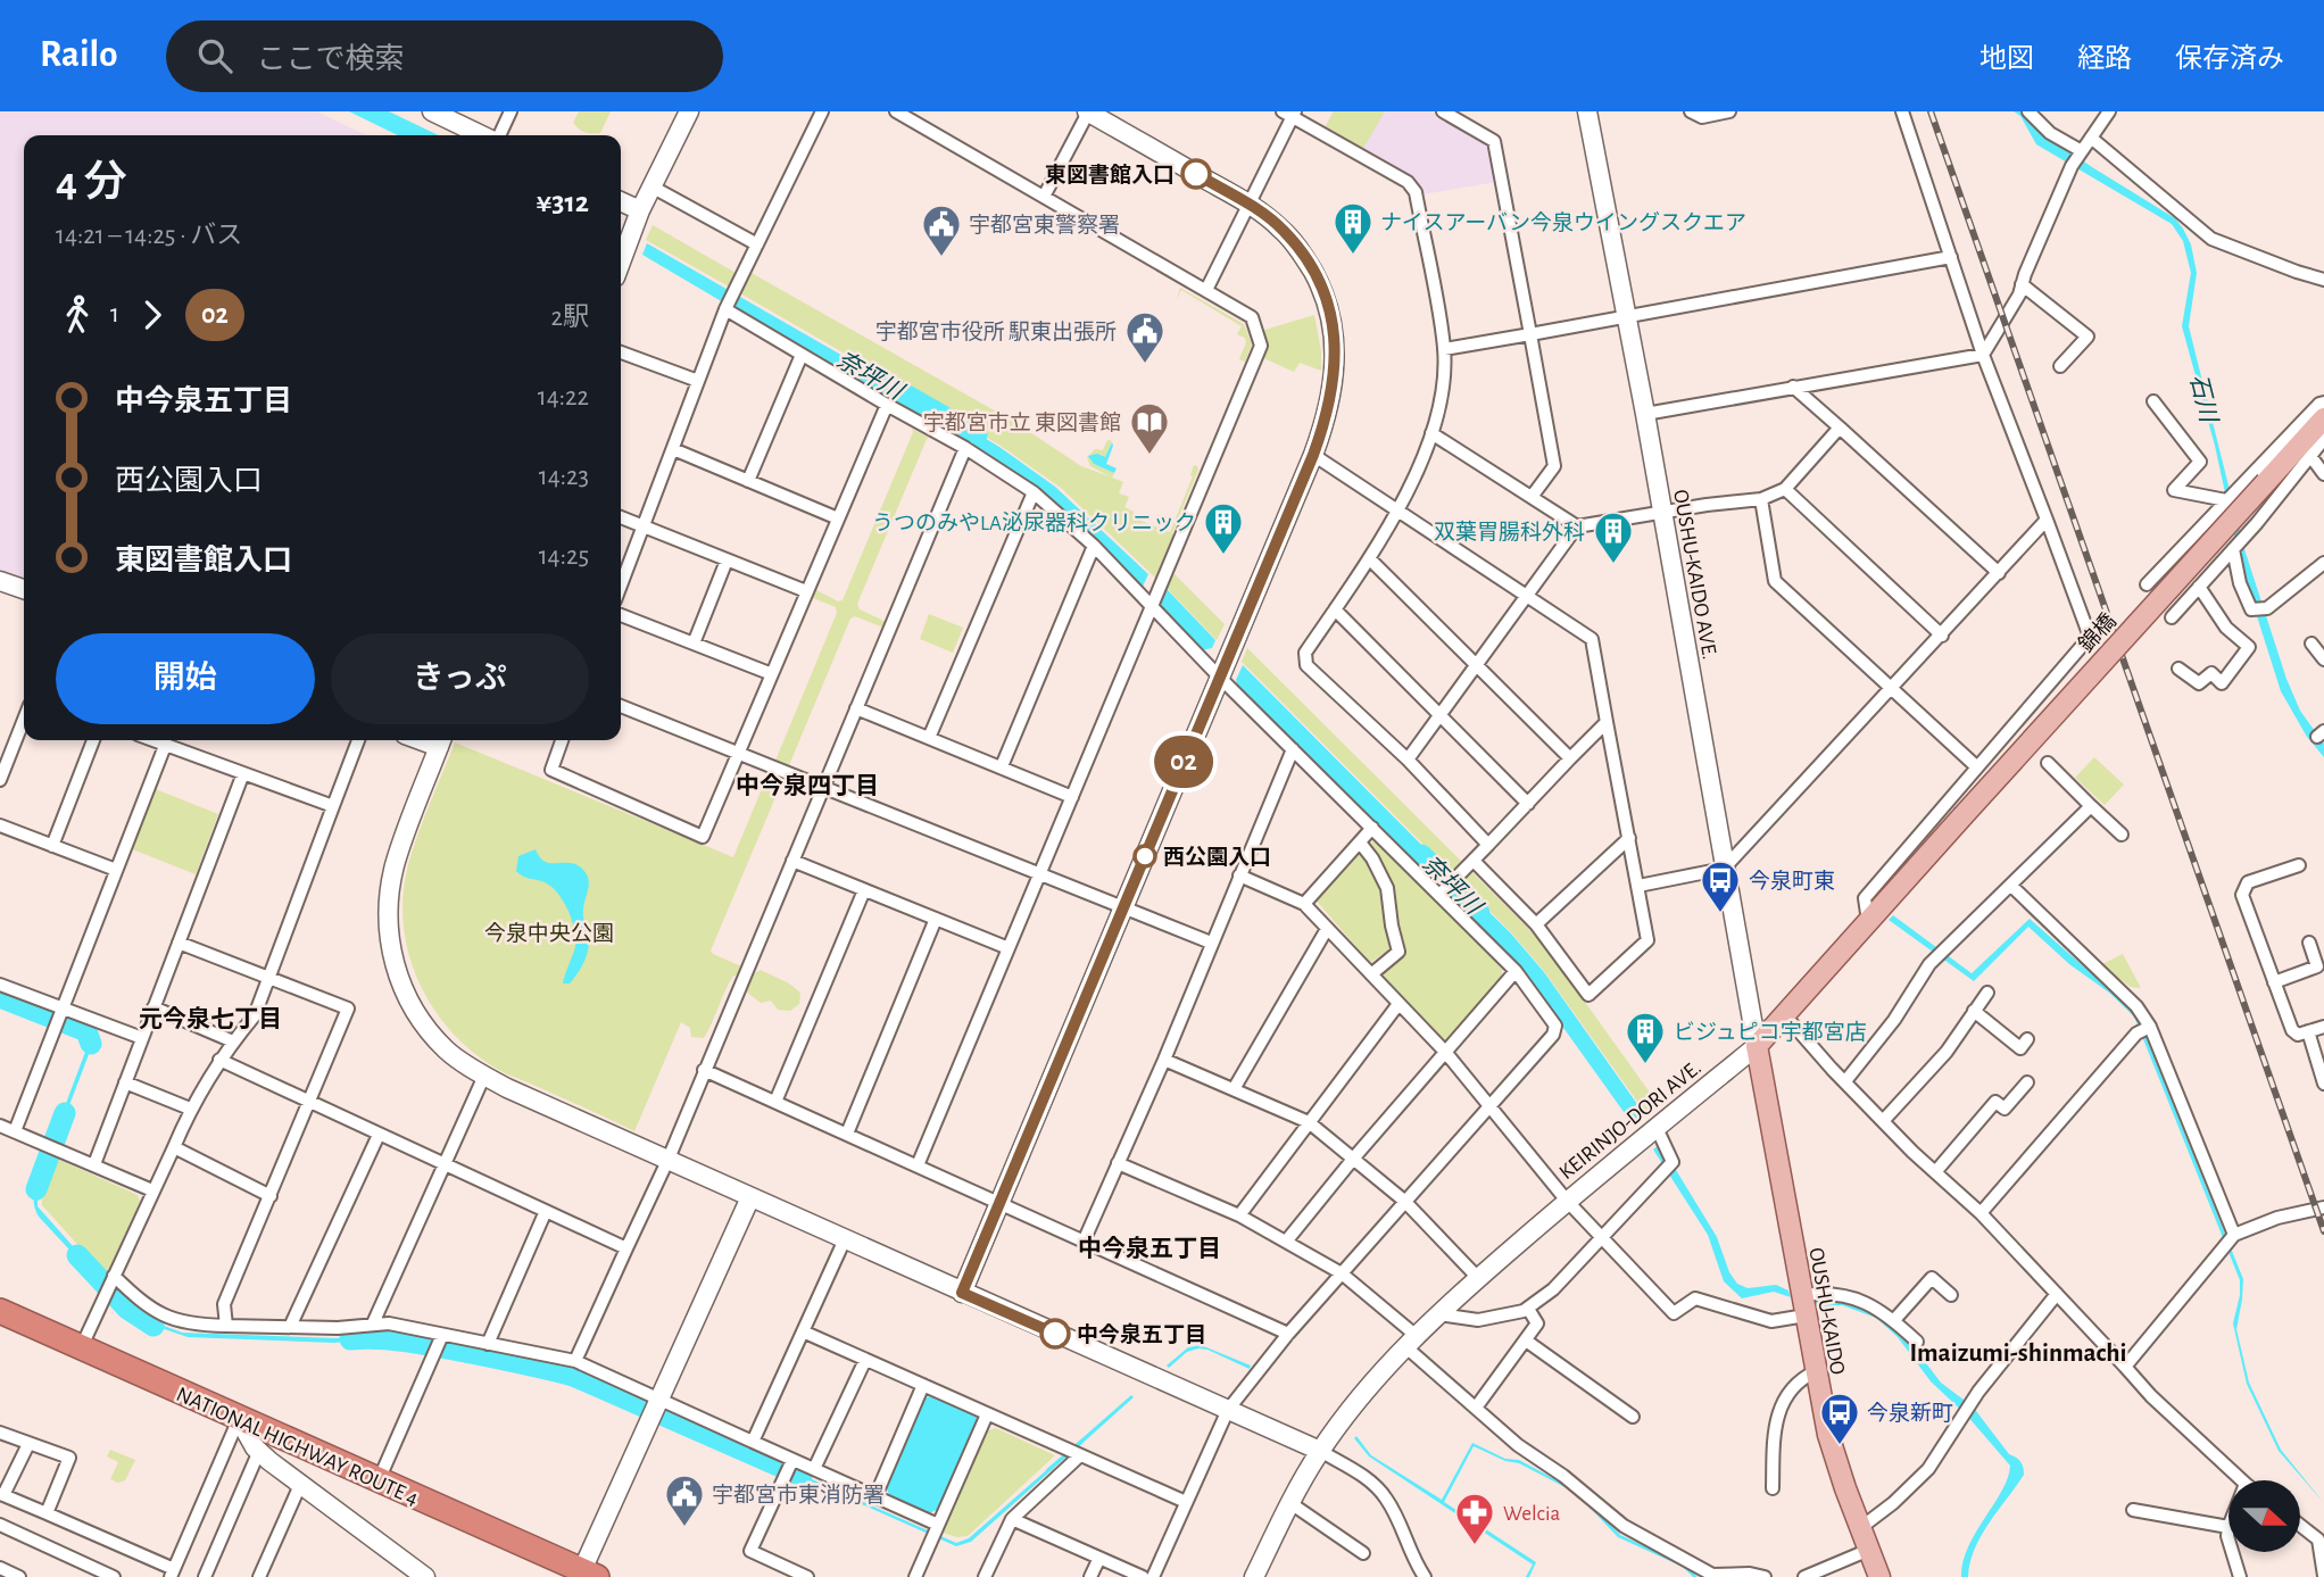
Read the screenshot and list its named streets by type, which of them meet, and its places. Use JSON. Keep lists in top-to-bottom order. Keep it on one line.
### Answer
{"streets":{"highway":["NATIONAL HIGHWAY ROUTE 4"],"main road":["錦橋","KEIRINJO-DORI AVE.","OUSHU-KAIDO"],"street":["OUSHU-KAIDO AVE."]},"crossings":[["OUSHU-KAIDO AVE.","KEIRINJO-DORI AVE."],["OUSHU-KAIDO AVE.","OUSHU-KAIDO"],["錦橋","KEIRINJO-DORI AVE."],["KEIRINJO-DORI AVE.","OUSHU-KAIDO"]],"districts":["中今泉四丁目","元今泉七丁目","中今泉五丁目","Imaizumi-shinmachi"],"water":["奈坪川","石川"],"parks":["今泉中央公園"],"places":{"other":["東図書館入口","西公園入口","中今泉五丁目"],"building":["ナイスアーバン今泉ウイングスクエア","うつのみやLA泌尿器科クリニック","双葉胃腸科外科","ビジュピコ宇都宮店"],"public building":["宇都宮東警察署","宇都宮市役所 駅東出張所","宇都宮市東消防署"],"library":["宇都宮市立 東図書館"],"bus stop":["今泉町東","今泉新町"],"pharmacy":["Welcia"]},"lines":["bus line 02"],"north":"right","page":{"header":"Railo","search":"ここで検索","nav":["地図","経路","保存済み"],"on_map":"02","heading":["4 分","14:21 – 14:25 · バス","¥312"],"legs":["1","02","2駅"],"list":[{"name":"中今泉五丁目","value":"14:22"},{"name":"西公園入口","value":"14:23"},{"name":"東図書館入口","value":"14:25"}],"buttons":["開始","きっぷ"]}}
